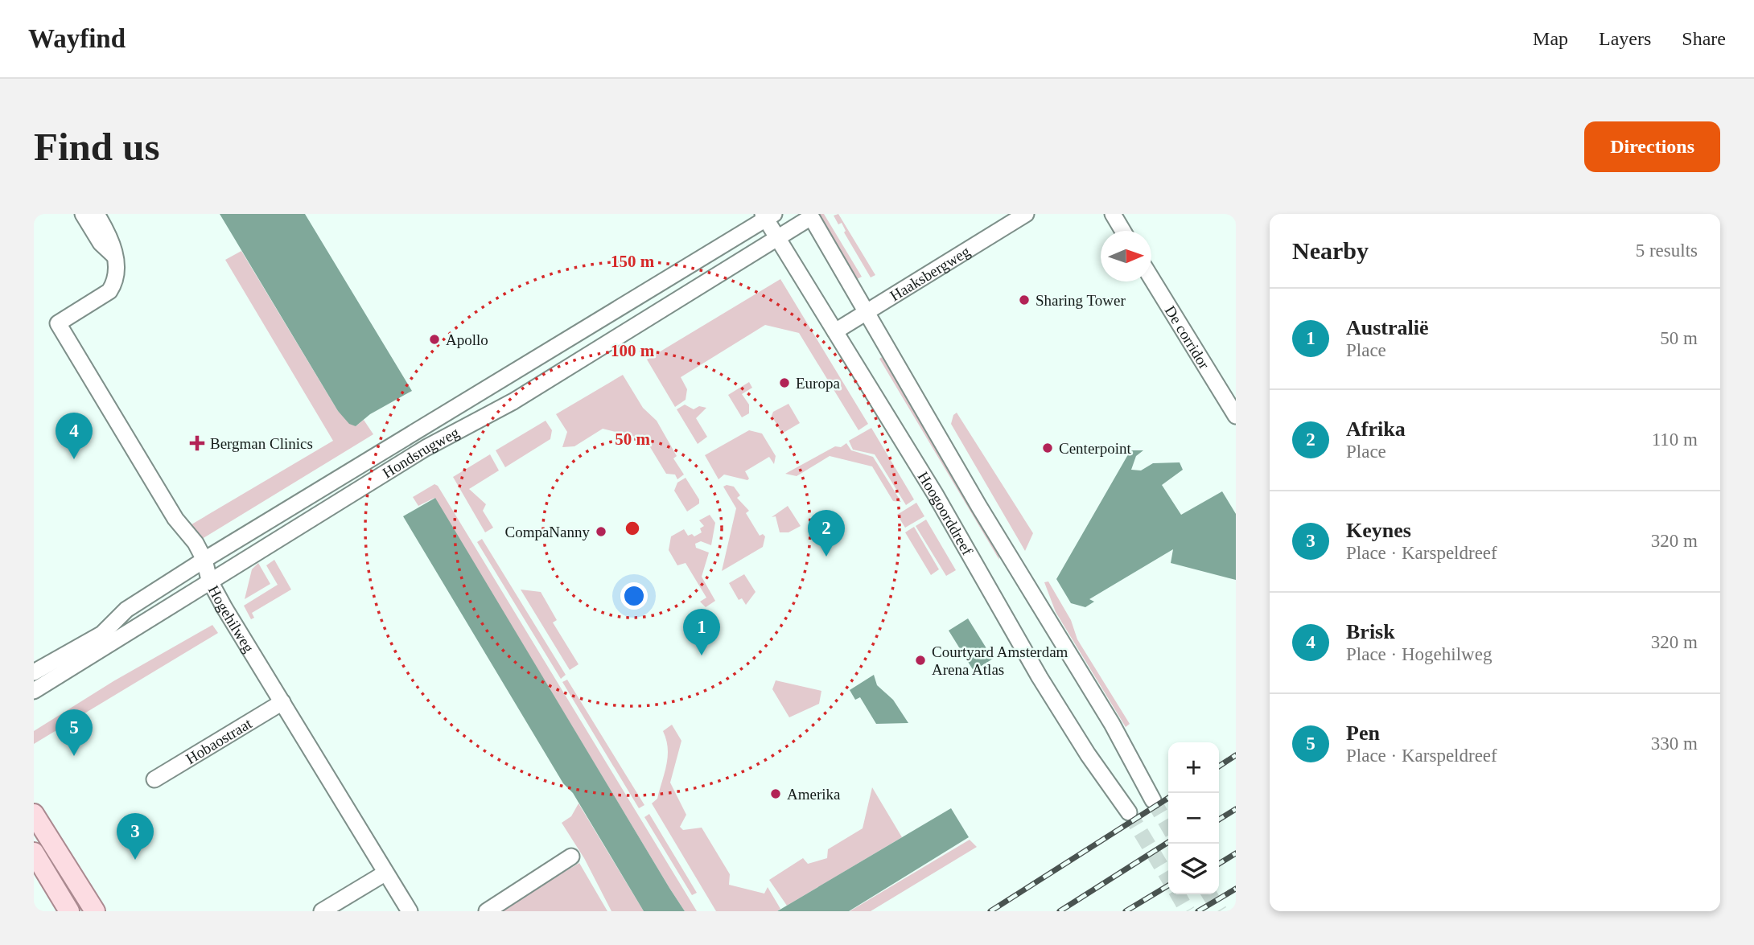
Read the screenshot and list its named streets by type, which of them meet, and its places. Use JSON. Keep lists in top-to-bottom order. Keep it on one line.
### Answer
{"streets":{"street":["Haaksbergweg","De corridor","Hondsrugweg","Hoogoorddreef","Hogehilweg","Hobaostraat"]},"crossings":[["Haaksbergweg","Hoogoorddreef"],["Hondsrugweg","Hoogoorddreef"],["Hondsrugweg","Hogehilweg"],["Hogehilweg","Hobaostraat"]],"places":{"other":["Sharing Tower","Apollo","Europa","Centerpoint","CompaNanny","Courtyard Amsterdam Arena Atlas","Amerika"],"health":["Bergman Clinics"]},"north":"right","page":{"header":"Wayfind","nav":["Map","Layers","Share"],"buttons":"Directions","title":"Find us","heading":["Nearby","5 results"],"list":[{"mark":"1","name":"Australië","note":"Place","value":"50 m"},{"mark":"2","name":"Afrika","note":"Place","value":"110 m"},{"mark":"3","name":"Keynes","note":"Place · Karspeldreef","value":"320 m"},{"mark":"4","name":"Brisk","note":"Place · Hogehilweg","value":"320 m"},{"mark":"5","name":"Pen","note":"Place · Karspeldreef","value":"330 m"}],"pins":["4","2","1","5","3"],"map_buttons":["+","−"]},"rings":["150 m","100 m","50 m"]}
